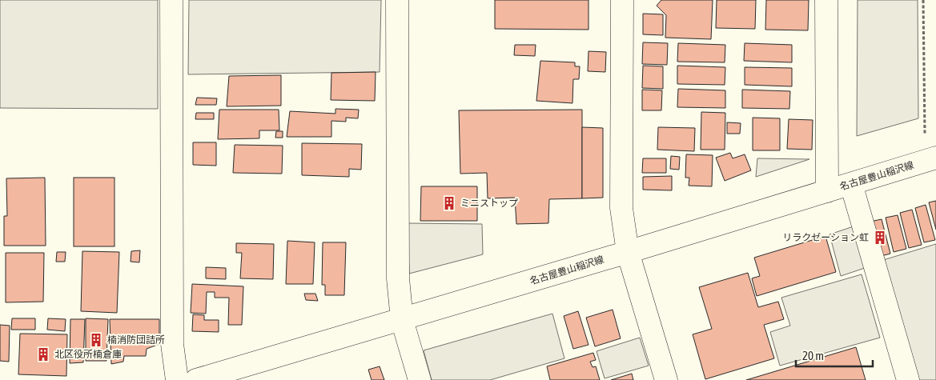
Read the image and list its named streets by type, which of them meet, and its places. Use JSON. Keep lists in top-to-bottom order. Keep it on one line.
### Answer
{"streets":{"street":["名古屋豊山稲沢線"]},"places":{"building":["ミニストップ","リラクゼーション虹","楠消防団詰所","北区役所楠倉庫"]},"scale_bar":"20 m"}
